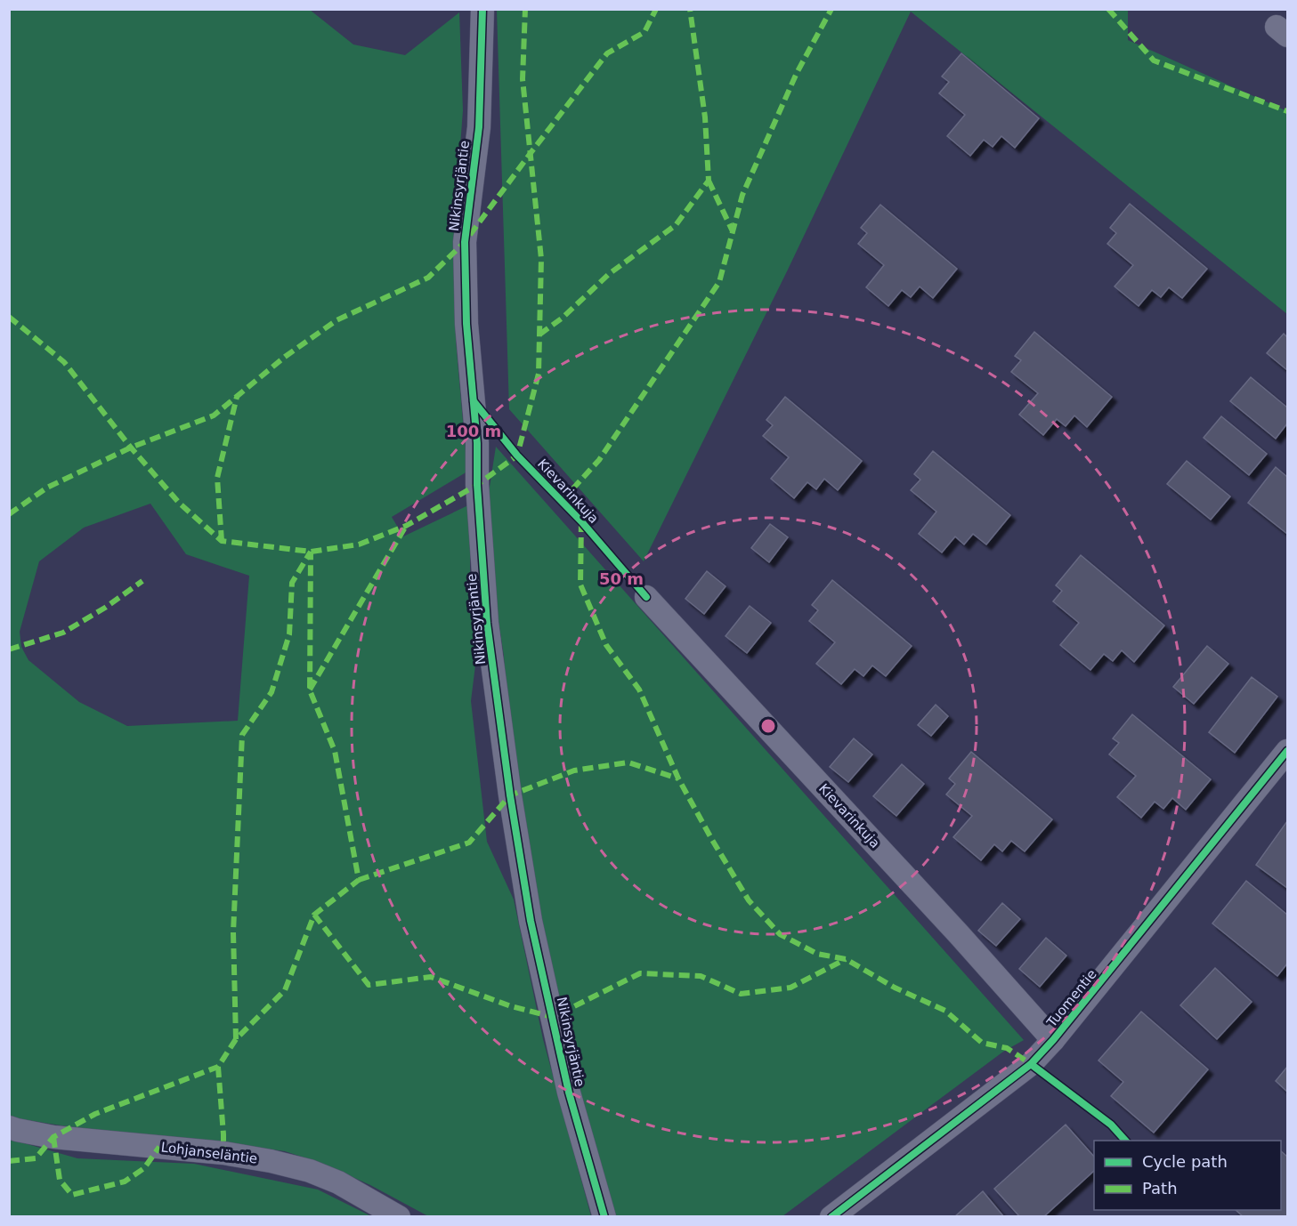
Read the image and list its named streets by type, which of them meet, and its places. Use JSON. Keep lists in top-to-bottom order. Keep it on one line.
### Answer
{"streets":{"street":["Nikinsyrjäntie","Kievarinkuja","Tuomentie","Lohjanseläntie"]},"crossings":[["Kievarinkuja","Tuomentie"]],"legend":["Cycle path","Path"],"rings":["100 m","50 m"]}
